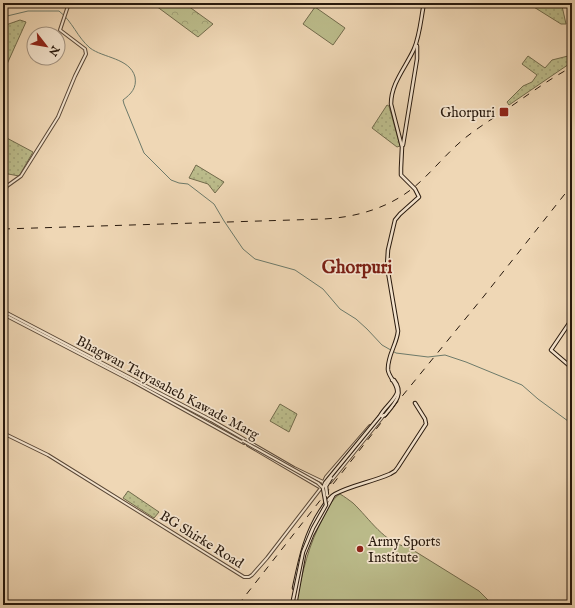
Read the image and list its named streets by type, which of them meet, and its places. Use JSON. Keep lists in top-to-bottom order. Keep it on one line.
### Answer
{"streets":{"street":["Bhagwan Tatyasaheb Kawade Marg","BG Shirke Road"]},"crossings":[["Bhagwan Tatyasaheb Kawade Marg","BG Shirke Road"]],"districts":["Ghorpuri"],"places":{"transit":["Ghorpuri"],"other":["Army Sports Institute"]},"north":"bottom right"}
